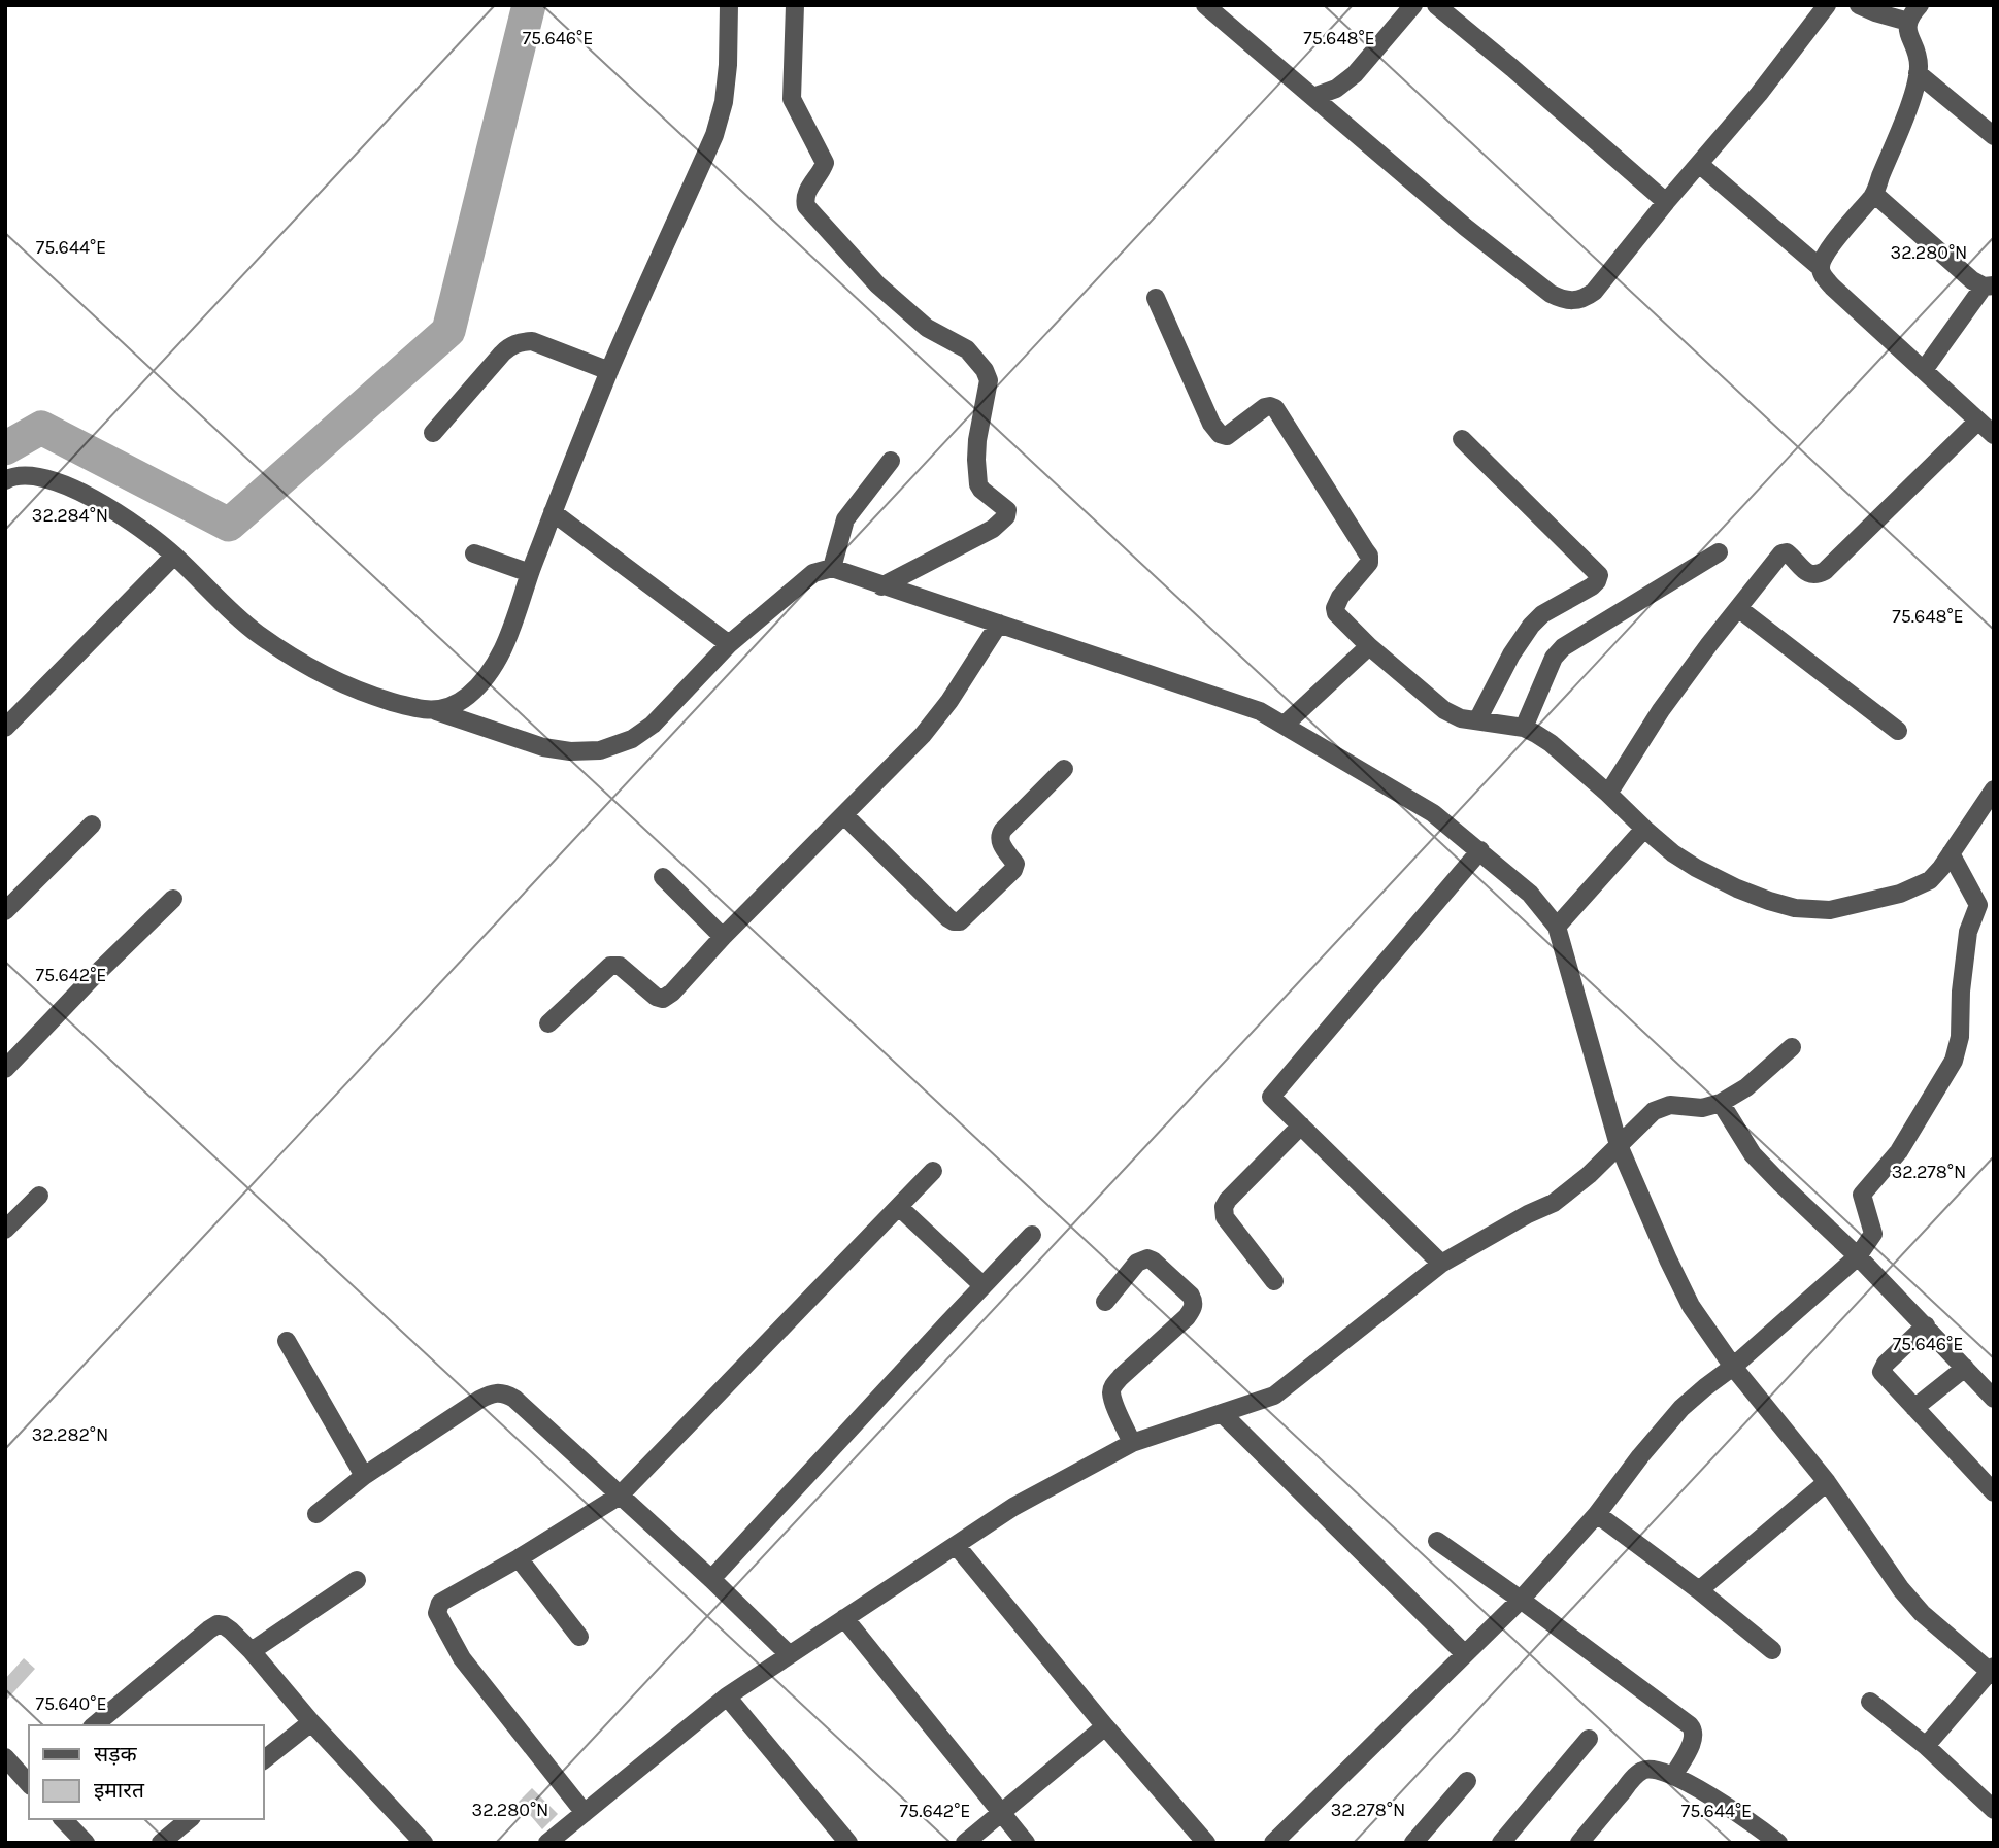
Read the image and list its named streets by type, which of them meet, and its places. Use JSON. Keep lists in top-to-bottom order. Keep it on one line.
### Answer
{"legend":["सड़क","इमारत"],"coordinates":["75.646°E","75.648°E","75.644°E","32.280°N","32.284°N","75.642°E","32.278°N","32.282°N","75.640°E"]}
